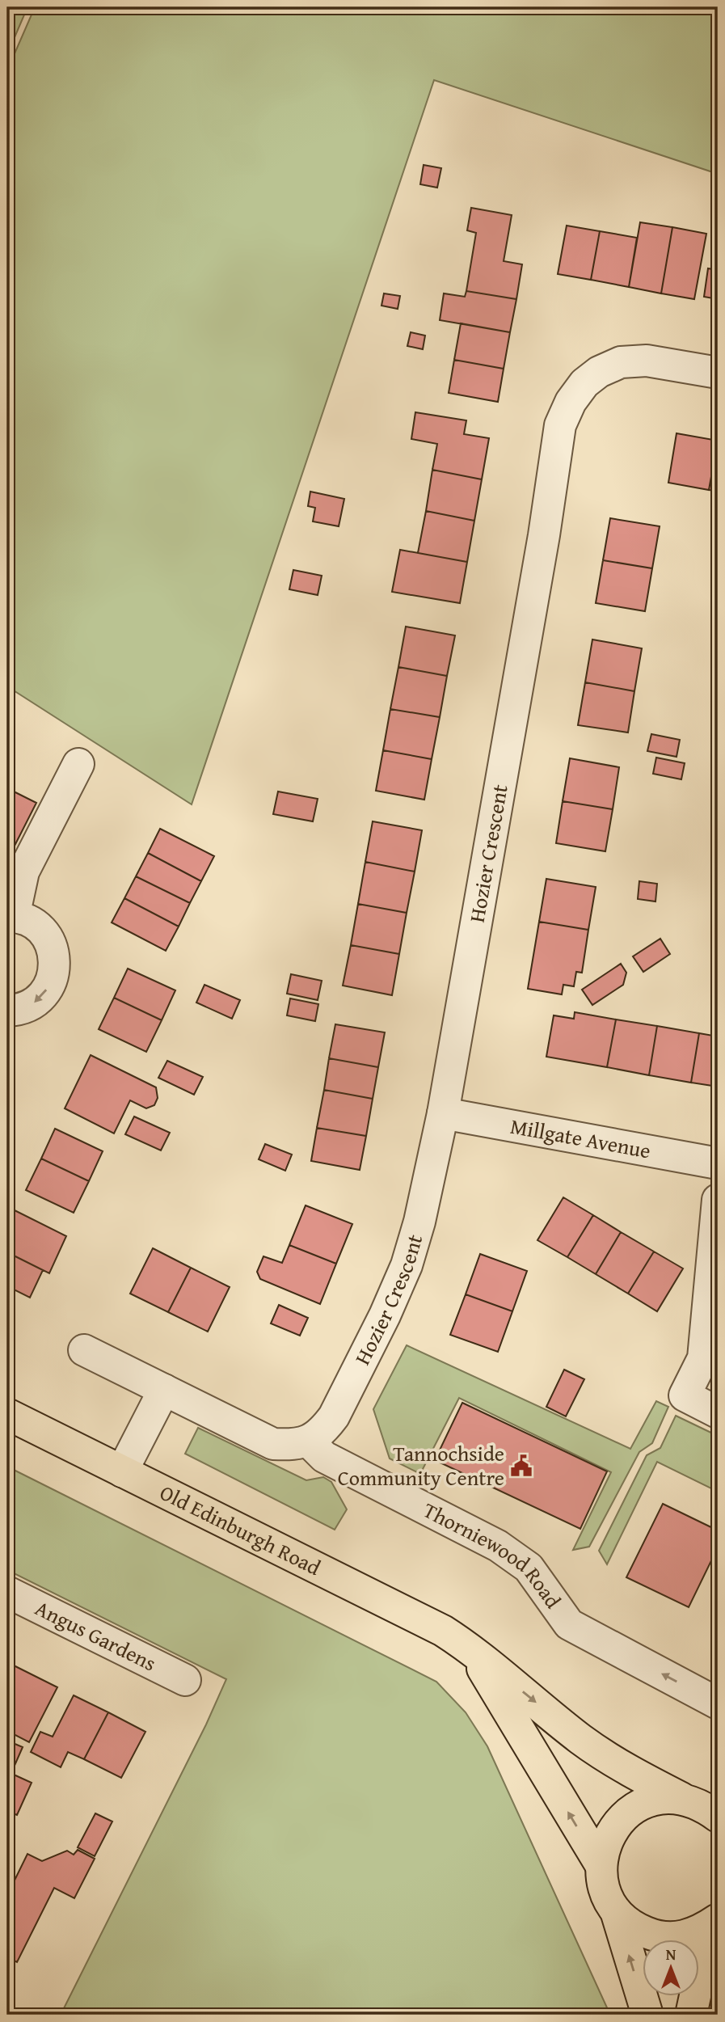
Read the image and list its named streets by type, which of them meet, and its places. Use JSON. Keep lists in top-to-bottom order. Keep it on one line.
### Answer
{"streets":{"main road":["Old Edinburgh Road"],"street":["Hozier Crescent","Millgate Avenue","Thorniewood Road","Angus Gardens"]},"crossings":[["Hozier Crescent","Millgate Avenue"],["Hozier Crescent","Thorniewood Road"]],"one_way":["Thorniewood Road"],"places":{"public building":["Tannochside Community Centre"]},"north":"top"}
